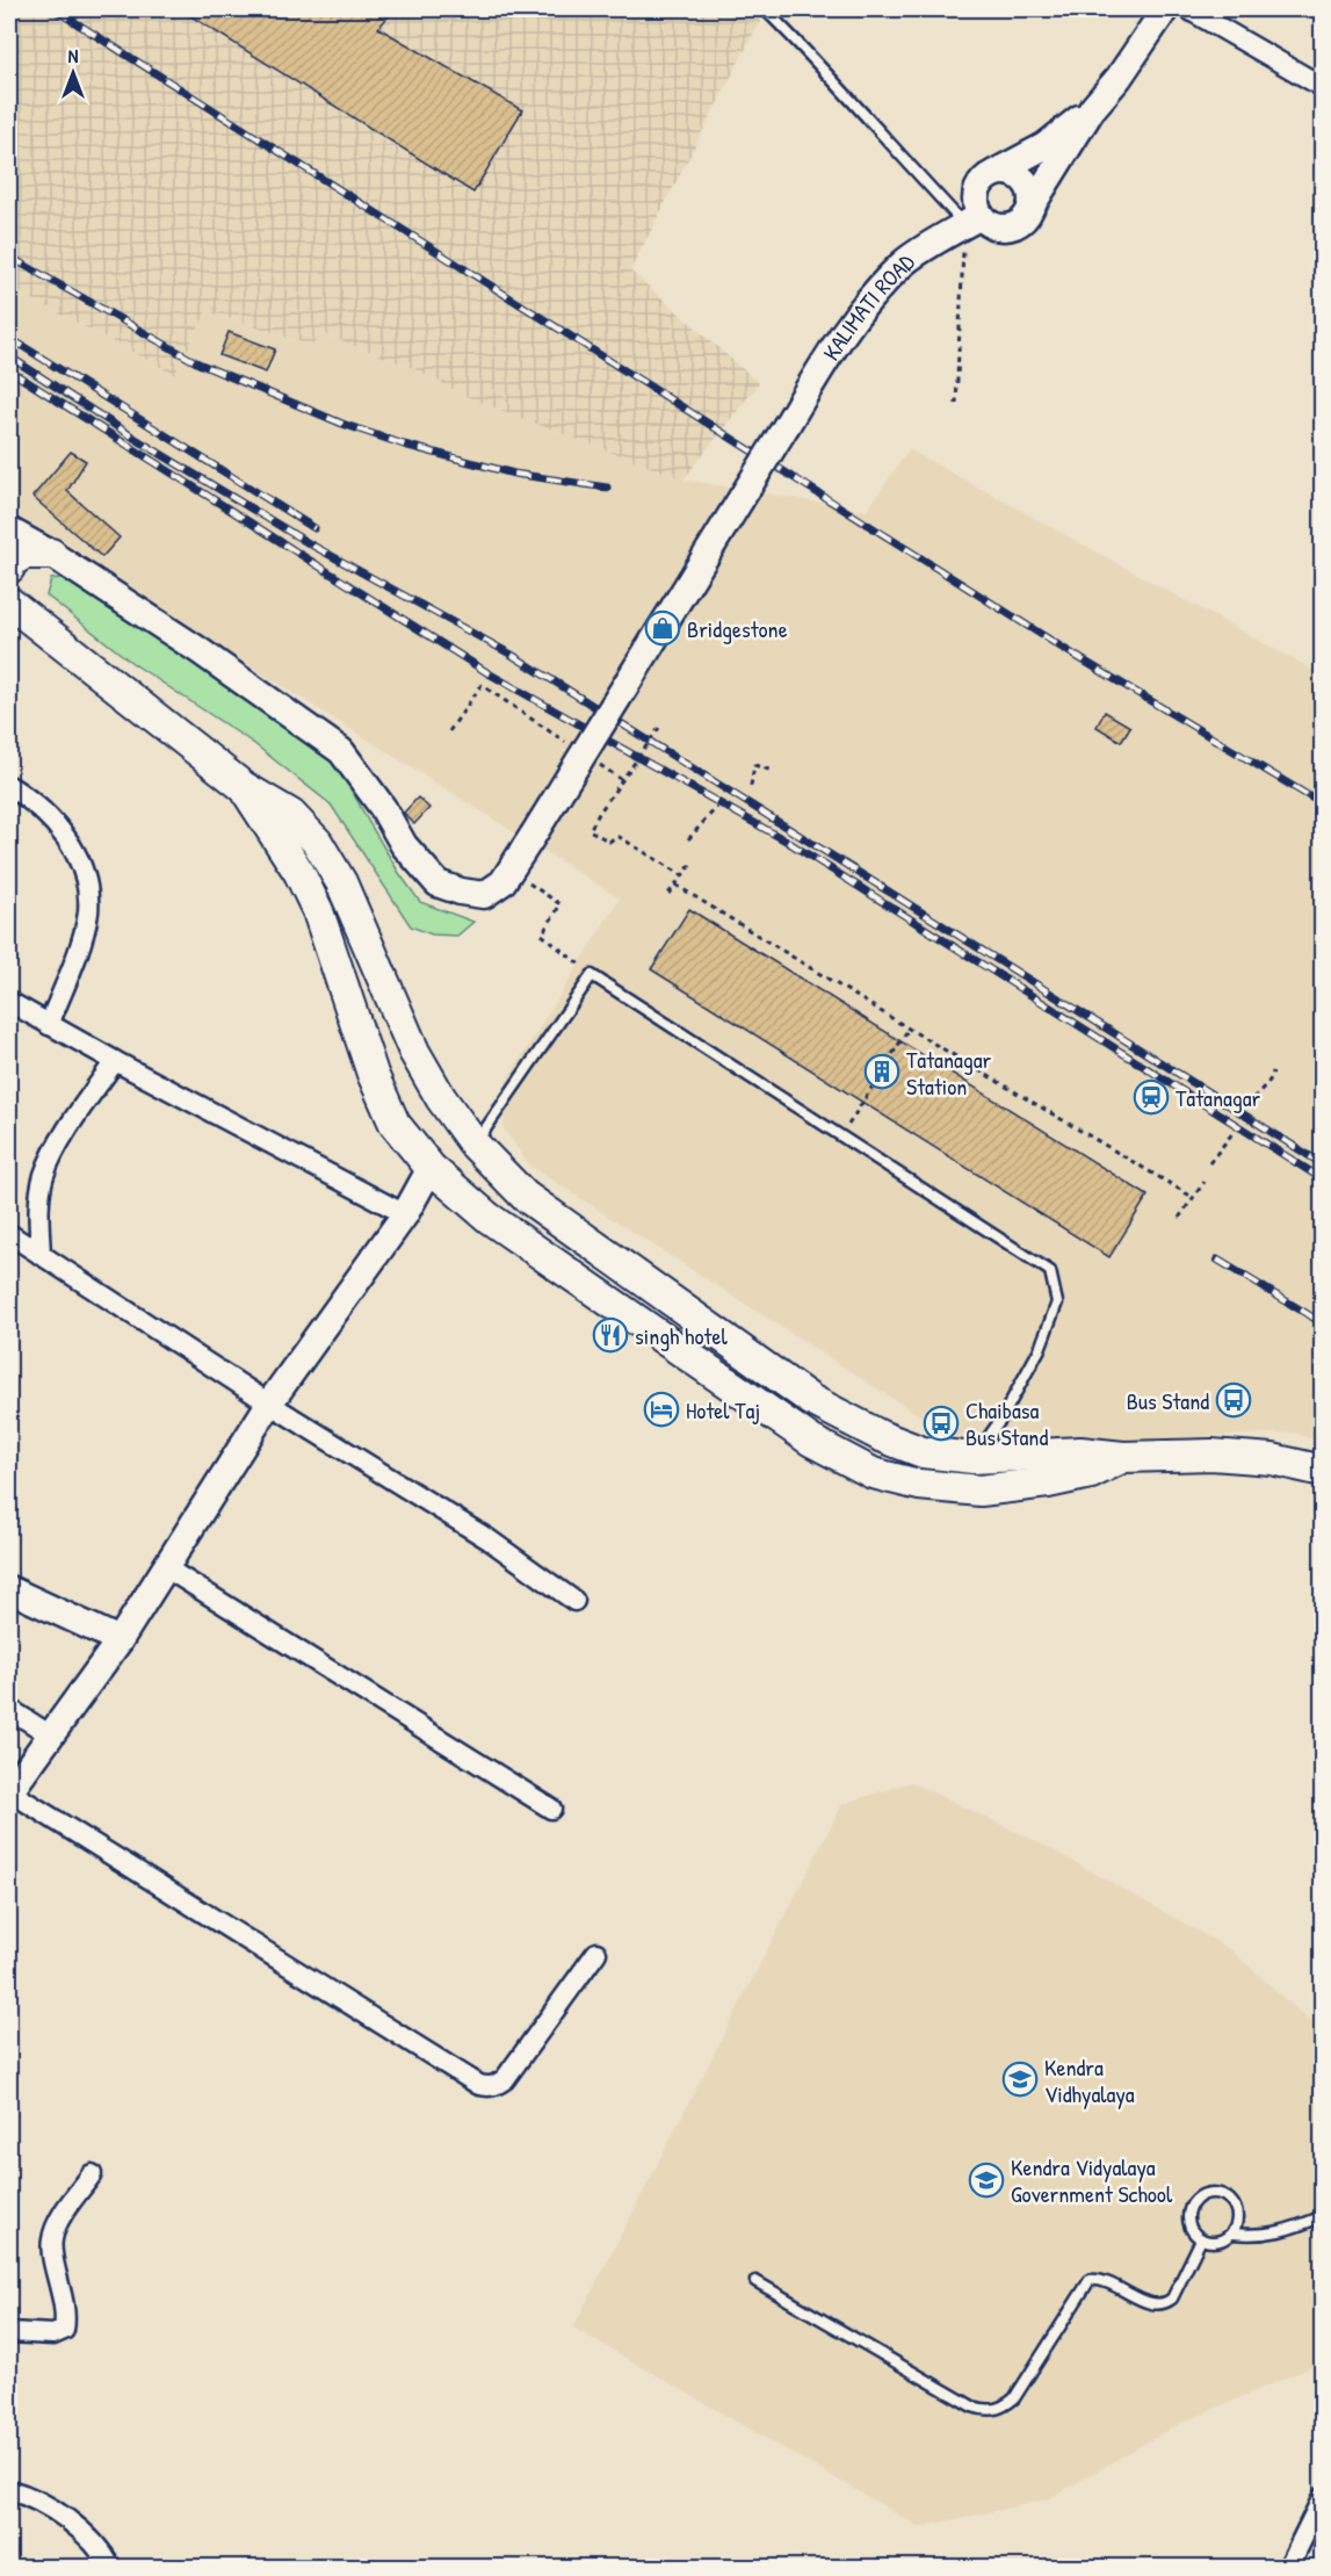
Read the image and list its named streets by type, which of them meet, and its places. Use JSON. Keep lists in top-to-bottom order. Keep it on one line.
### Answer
{"streets":{"main road":["KALIMATI ROAD"]},"places":{"shop":["Bridgestone"],"building":["Tatanagar Station"],"station":["Tatanagar"],"restaurant":["singh hotel"],"bus stop":["Bus Stand","Chaibasa Bus Stand"],"hotel":["Hotel Taj"],"school or university":["Kendra Vidhyalaya","Kendra Vidyalaya Government School"]},"north":"top"}
